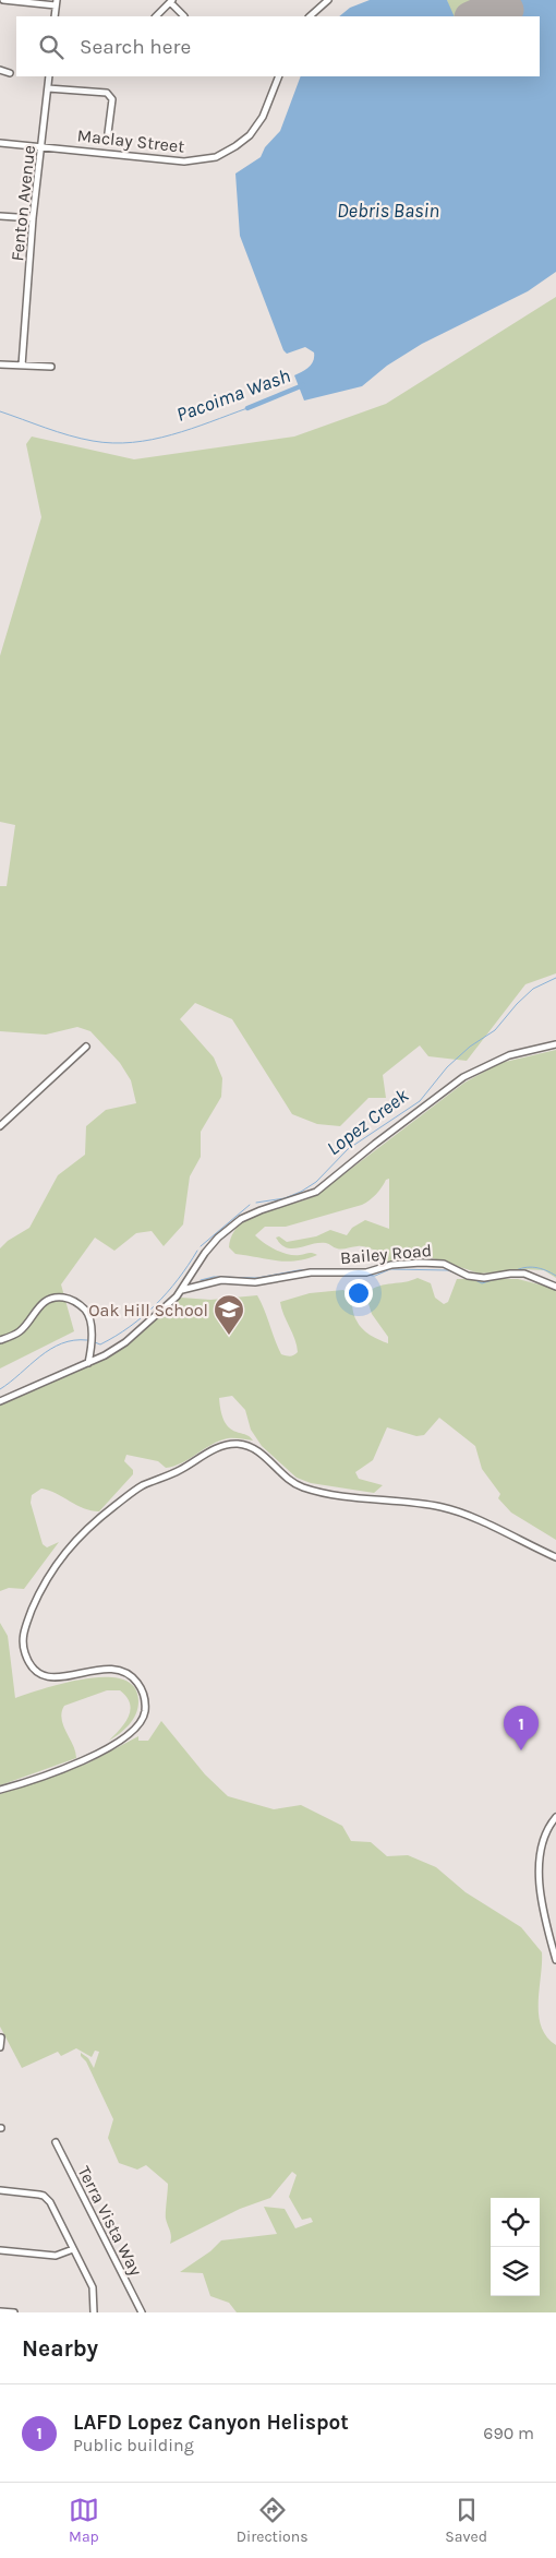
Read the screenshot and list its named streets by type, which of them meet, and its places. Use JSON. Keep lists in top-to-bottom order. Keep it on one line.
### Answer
{"streets":{"street":["Maclay Street","Fenton Avenue","Bailey Road","Terra Vista Way"]},"crossings":[["Maclay Street","Fenton Avenue"]],"water":["Debris Basin","Pacoima Wash","Lopez Creek"],"places":{"school or university":["Oak Hill School"]},"page":{"search":"Search here","pins":"1","heading":"Nearby","list":[{"mark":"1","name":"LAFD Lopez Canyon Helispot","note":"Public building","value":"690 m"}],"nav":["Map","Directions","Saved"]}}
